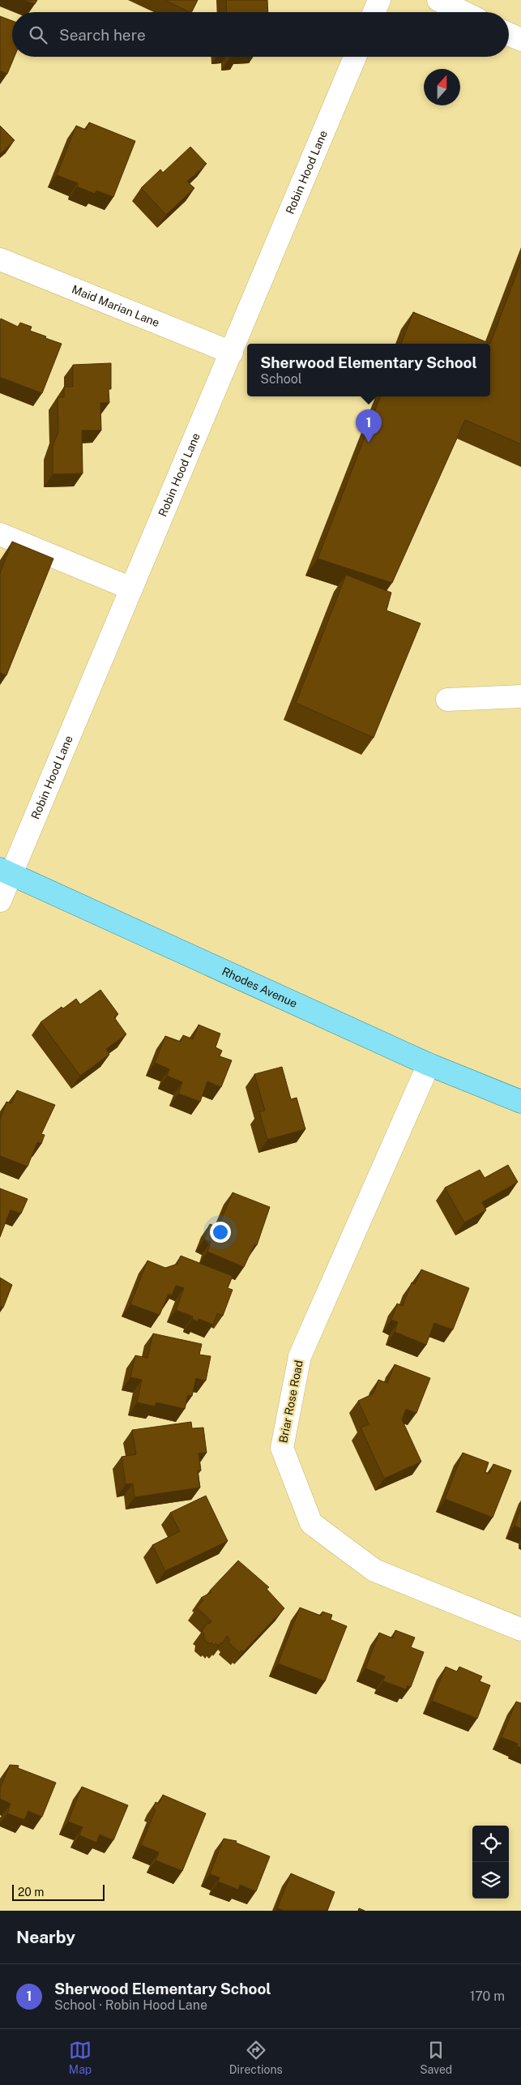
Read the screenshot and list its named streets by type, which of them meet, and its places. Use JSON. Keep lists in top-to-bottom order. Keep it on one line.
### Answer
{"streets":{"main road":["Rhodes Avenue"],"street":["Robin Hood Lane","Maid Marian Lane","Briar Rose Road"]},"crossings":[["Robin Hood Lane","Maid Marian Lane"],["Robin Hood Lane","Rhodes Avenue"],["Rhodes Avenue","Briar Rose Road"]],"scale_bar":"20 m","north":"top","page":{"search":"Search here","popup":["Sherwood Elementary School","School"],"pins":"1","scale":"20 m","heading":"Nearby","list":[{"mark":"1","name":"Sherwood Elementary School","note":"School · Robin Hood Lane","value":"170 m"}],"nav":["Map","Directions","Saved"]}}
